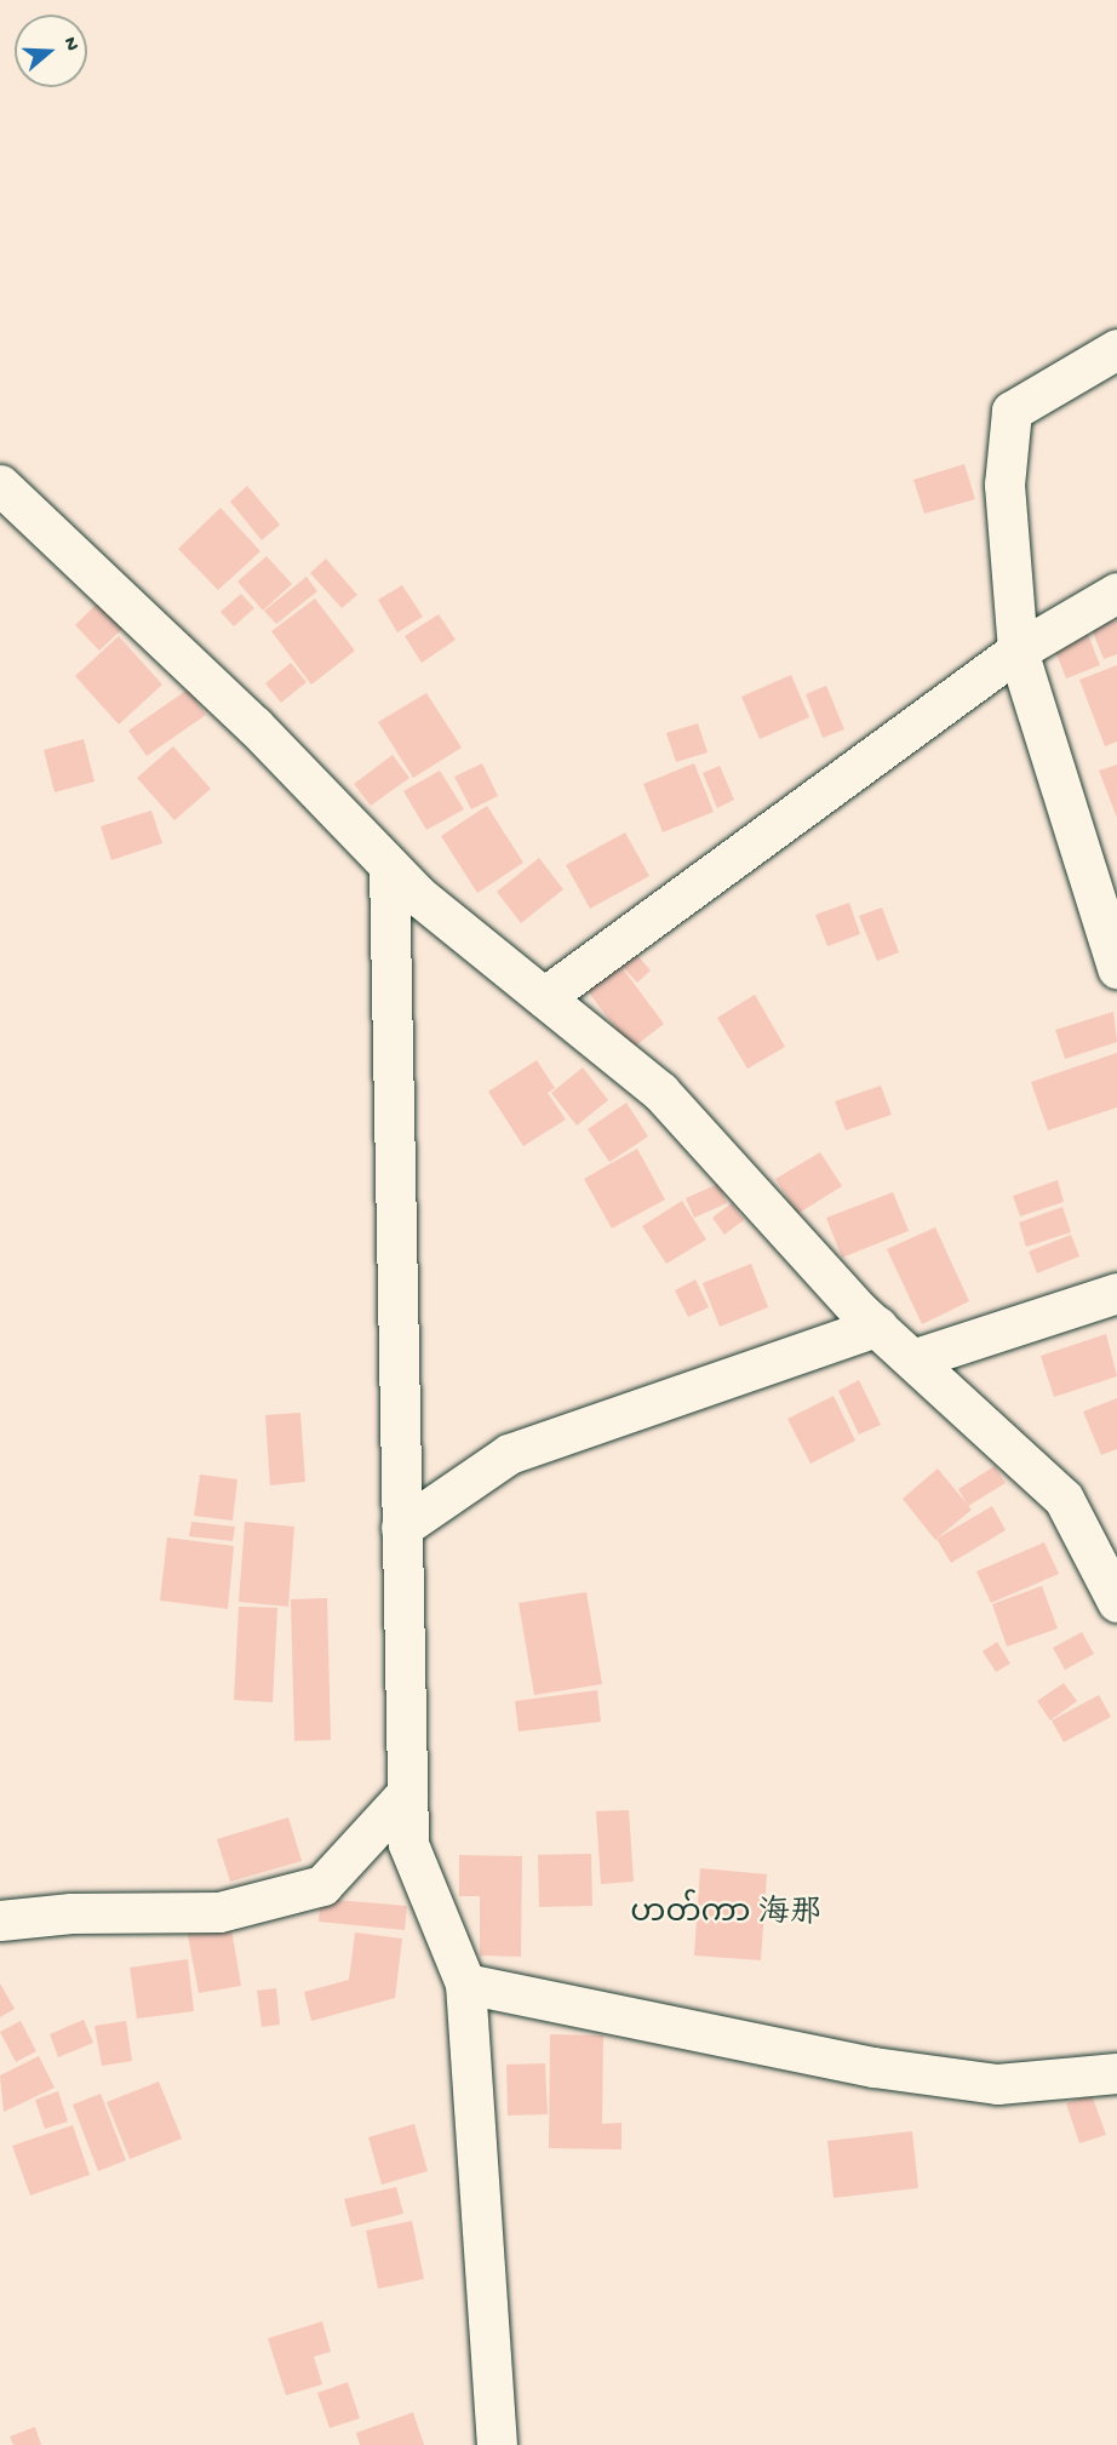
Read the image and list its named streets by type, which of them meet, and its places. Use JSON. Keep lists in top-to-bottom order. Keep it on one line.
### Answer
{"districts":["ဟတ်ကာ 海那"],"north":"right"}
